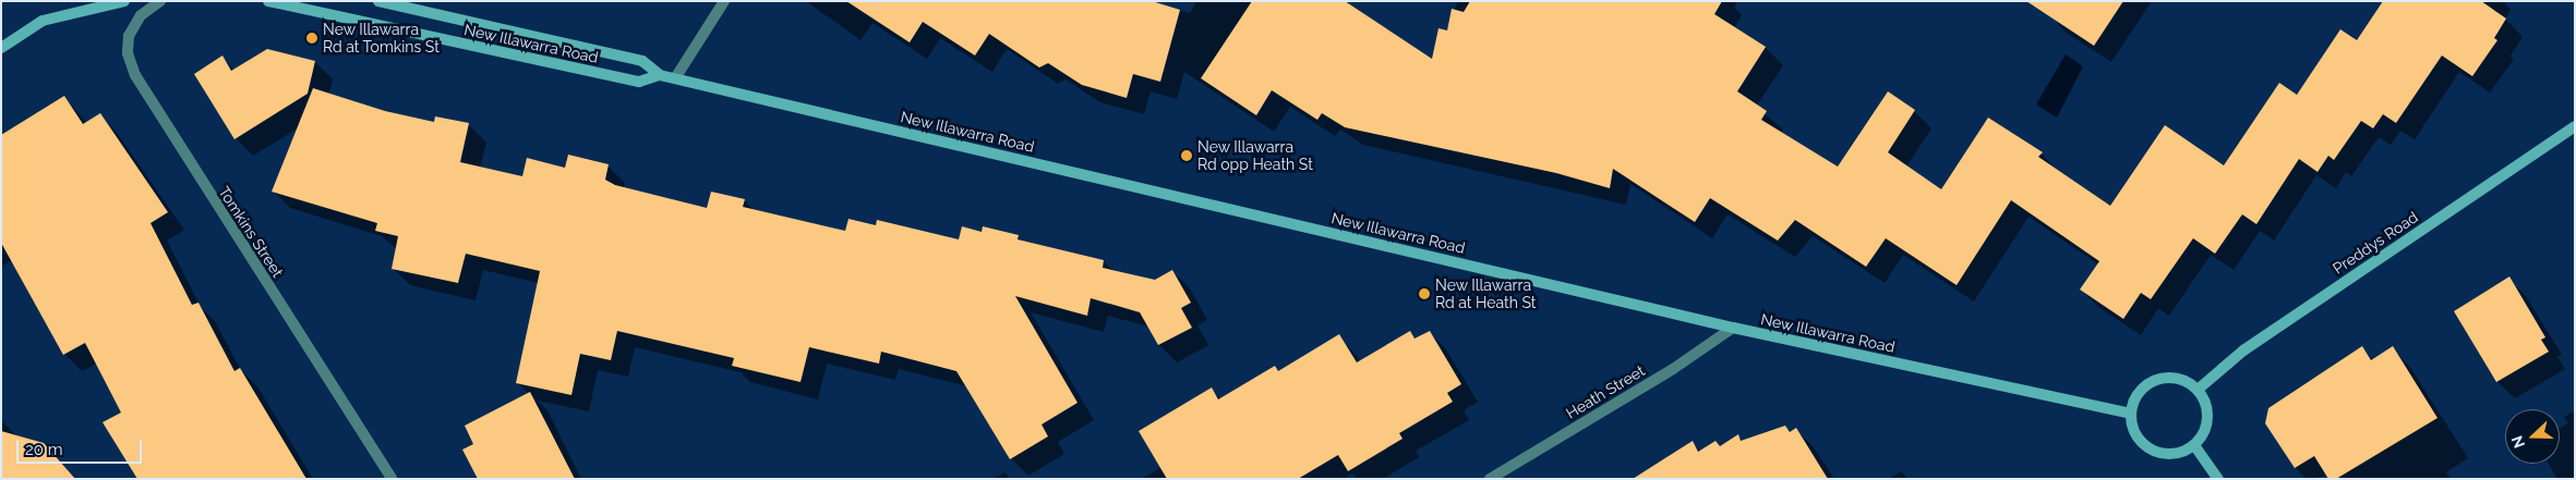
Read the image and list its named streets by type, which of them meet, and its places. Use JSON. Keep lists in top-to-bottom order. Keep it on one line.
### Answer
{"streets":{"main road":["New Illawarra Road","Preddys Road"],"street":["Tomkins Street","Heath Street"]},"crossings":[["New Illawarra Road","Preddys Road"],["New Illawarra Road","Heath Street"]],"places":["New Illawarra Rd at Tomkins St","New Illawarra Rd opp Heath St","New Illawarra Rd at Heath St"],"scale_bar":"20 m","north":"left"}
